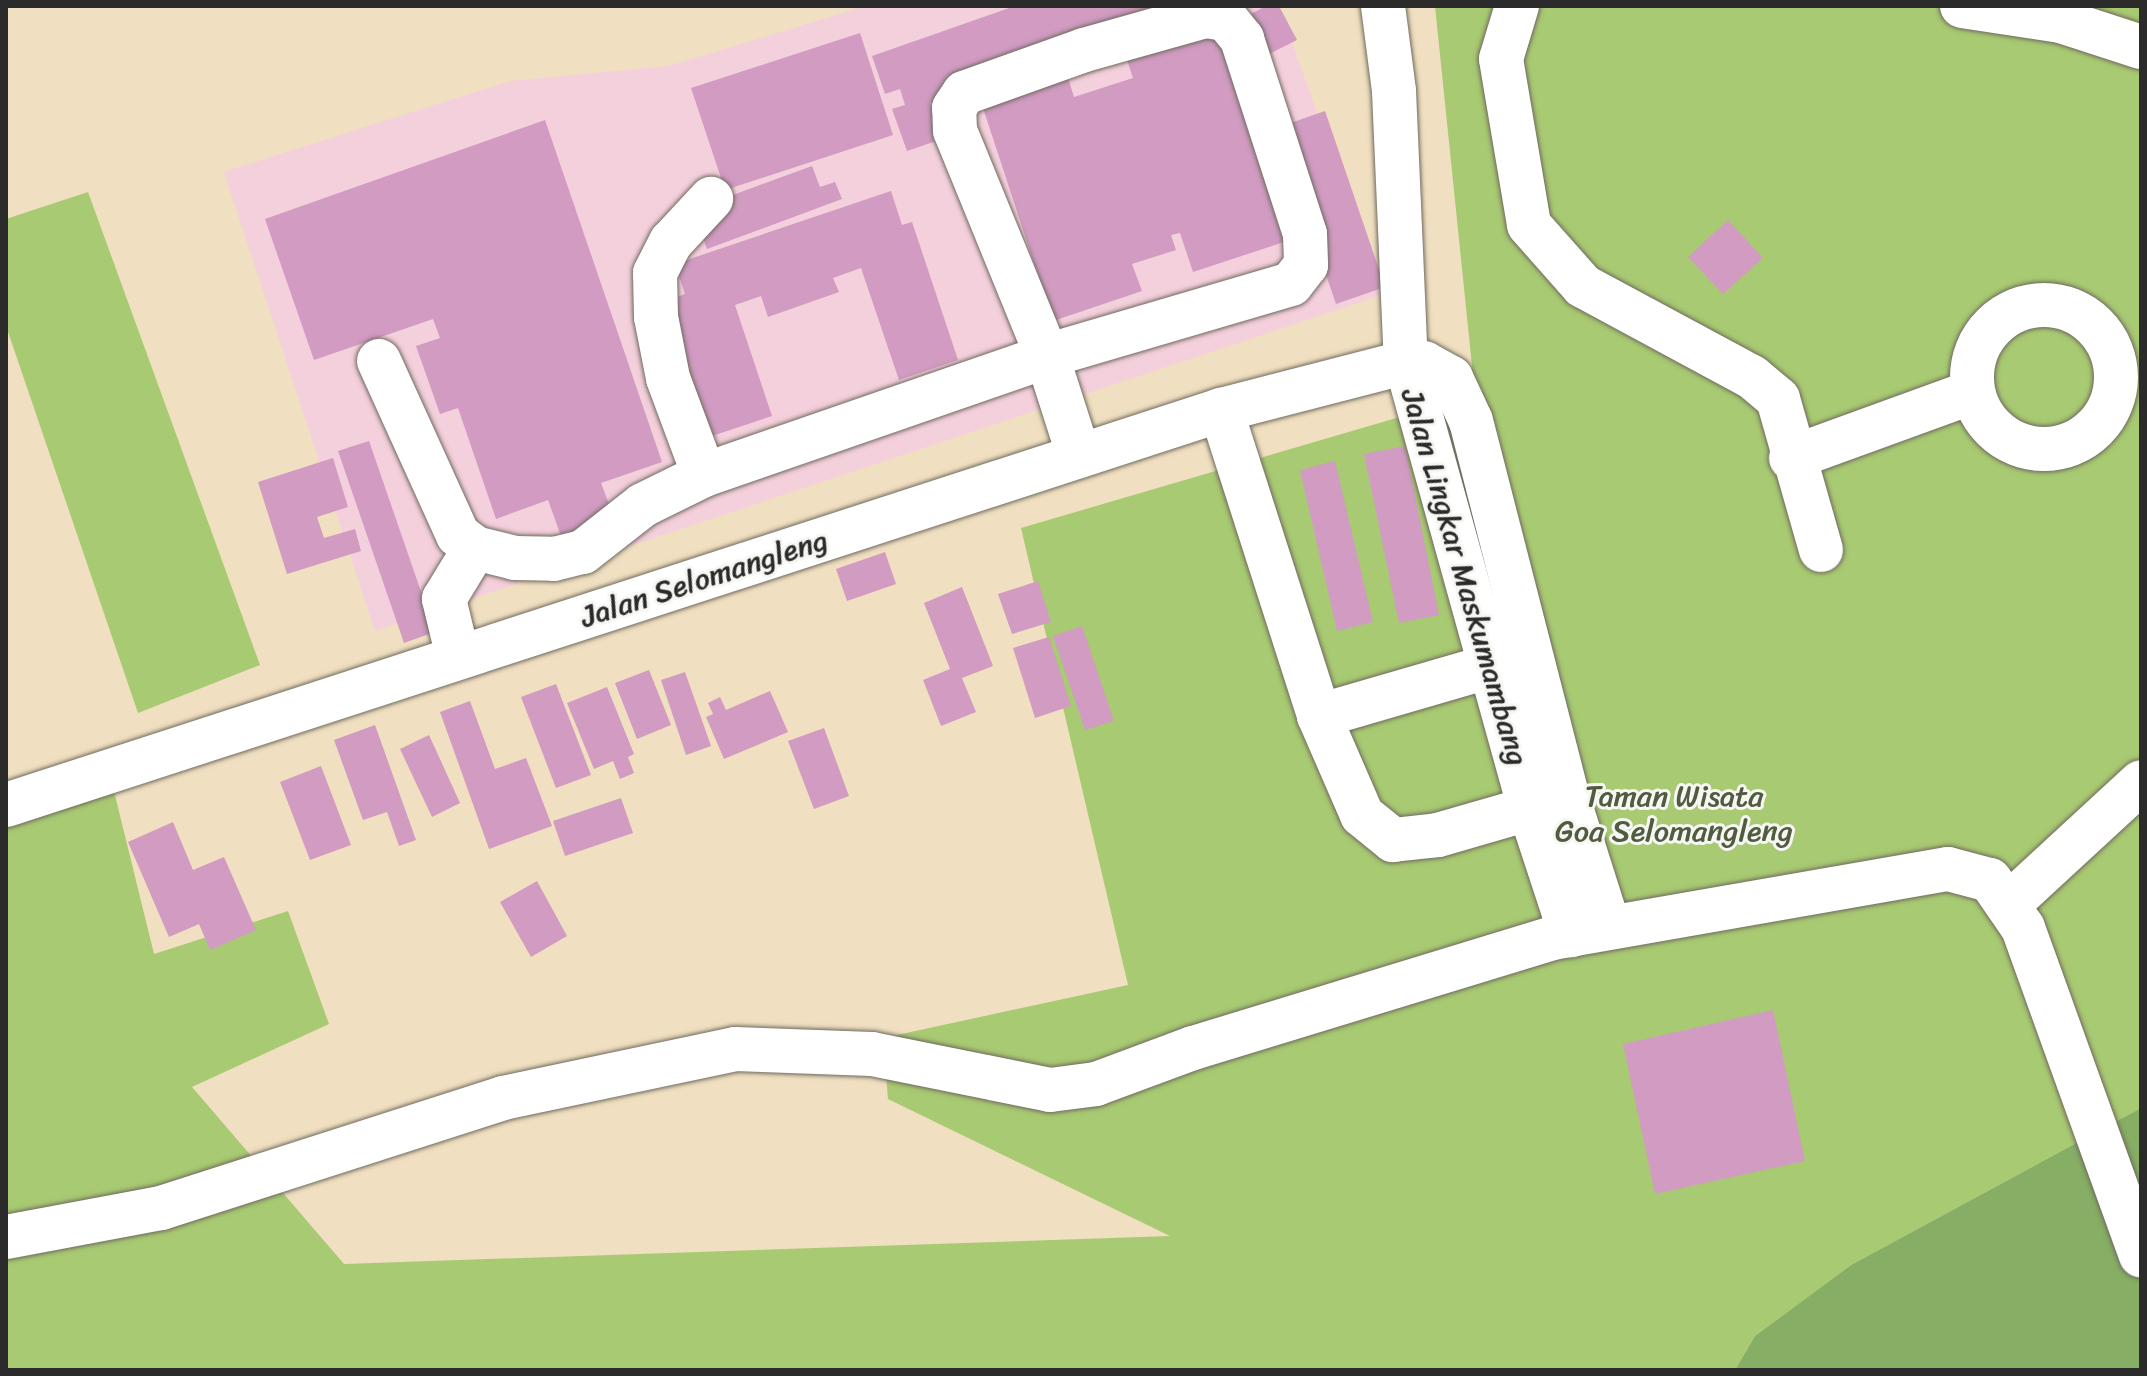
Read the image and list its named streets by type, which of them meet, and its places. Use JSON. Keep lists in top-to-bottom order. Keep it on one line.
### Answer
{"streets":{"street":["Jalan Lingkar Maskumambang","Jalan Selomangleng"]},"crossings":[["Jalan Lingkar Maskumambang","Jalan Selomangleng"]],"parks":["Taman Wisata Goa Selomangleng"]}
